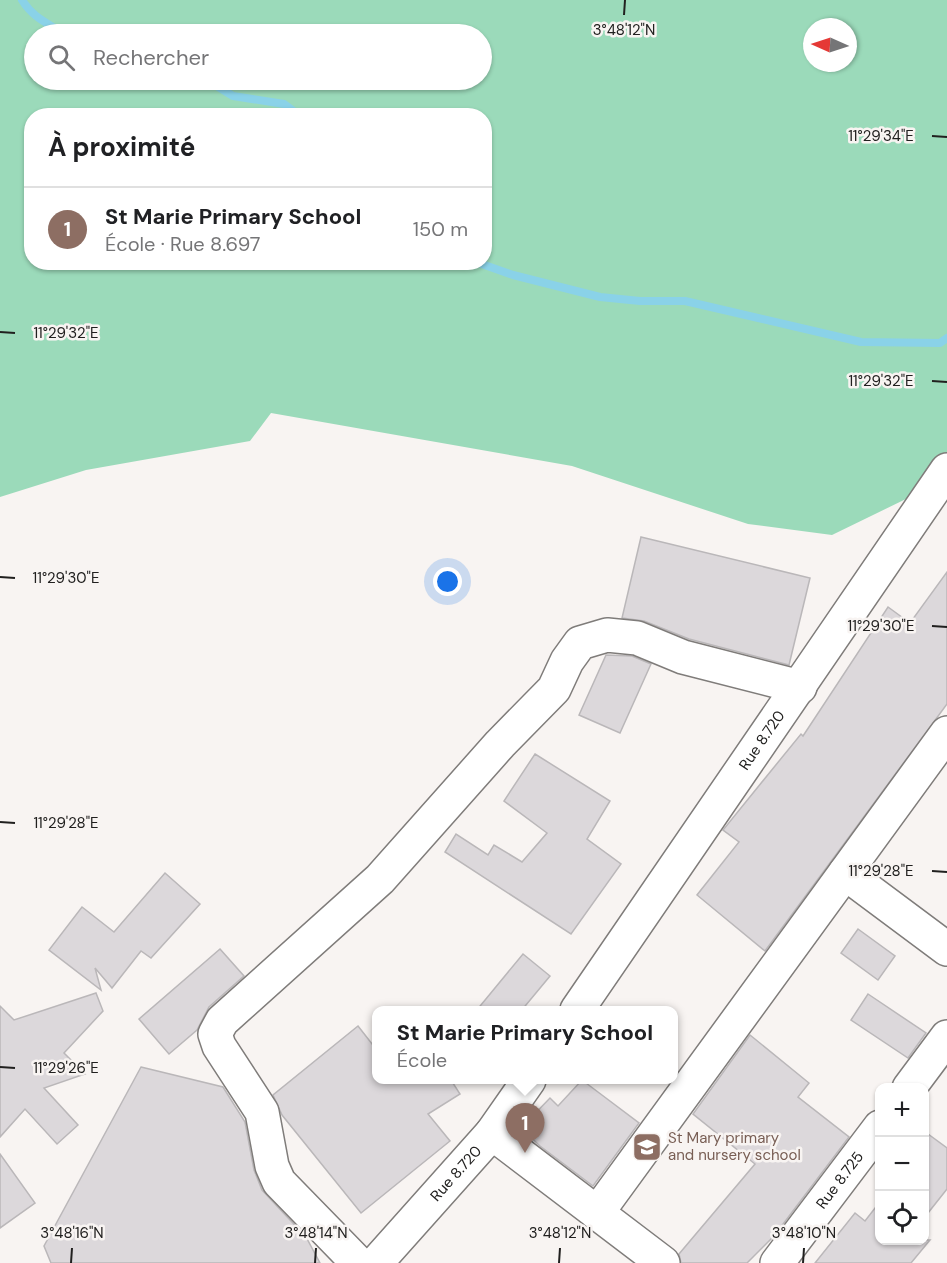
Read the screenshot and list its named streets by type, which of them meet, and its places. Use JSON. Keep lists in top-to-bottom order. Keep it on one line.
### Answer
{"streets":{"street":["Rue 8.720","Rue 8.725"]},"places":{"school or university":["St Mary primary and nursery school"]},"north":"left","page":{"search":"Rechercher","heading":"À proximité","list":[{"mark":"1","name":"St Marie Primary School","note":"École · Rue 8.697","value":"150 m"}],"popup":["St Marie Primary School","École"],"map_buttons":["+","−"],"pins":"1"},"coordinates":["3°48'12\"N","11°29'34\"E","11°29'32\"E","11°29'30\"E","11°29'28\"E","11°29'26\"E","3°48'16\"N","3°48'14\"N","3°48'10\"N"]}
